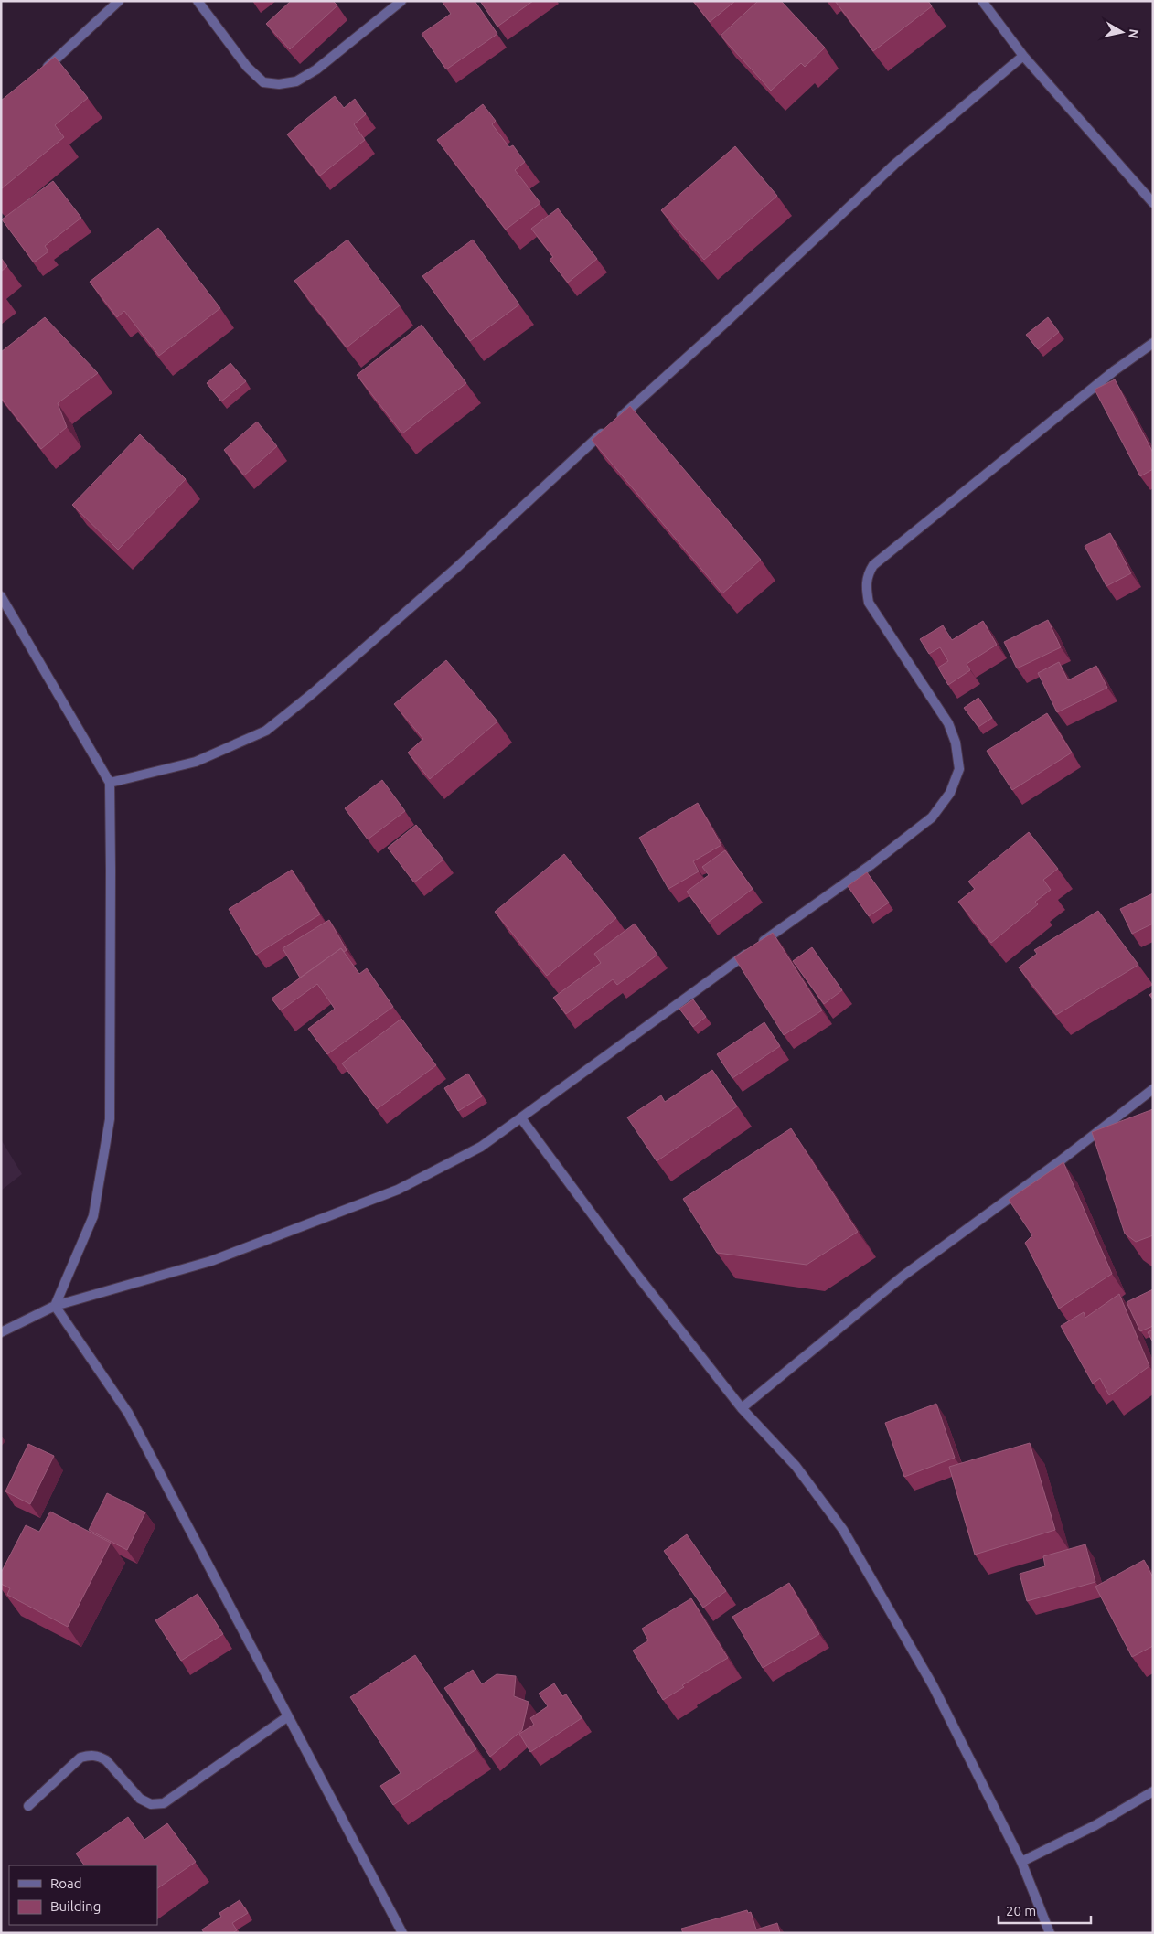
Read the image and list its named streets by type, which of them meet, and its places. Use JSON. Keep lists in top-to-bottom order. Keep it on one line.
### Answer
{"legend":["Road","Building"],"scale_bar":"20 m","north":"right"}
